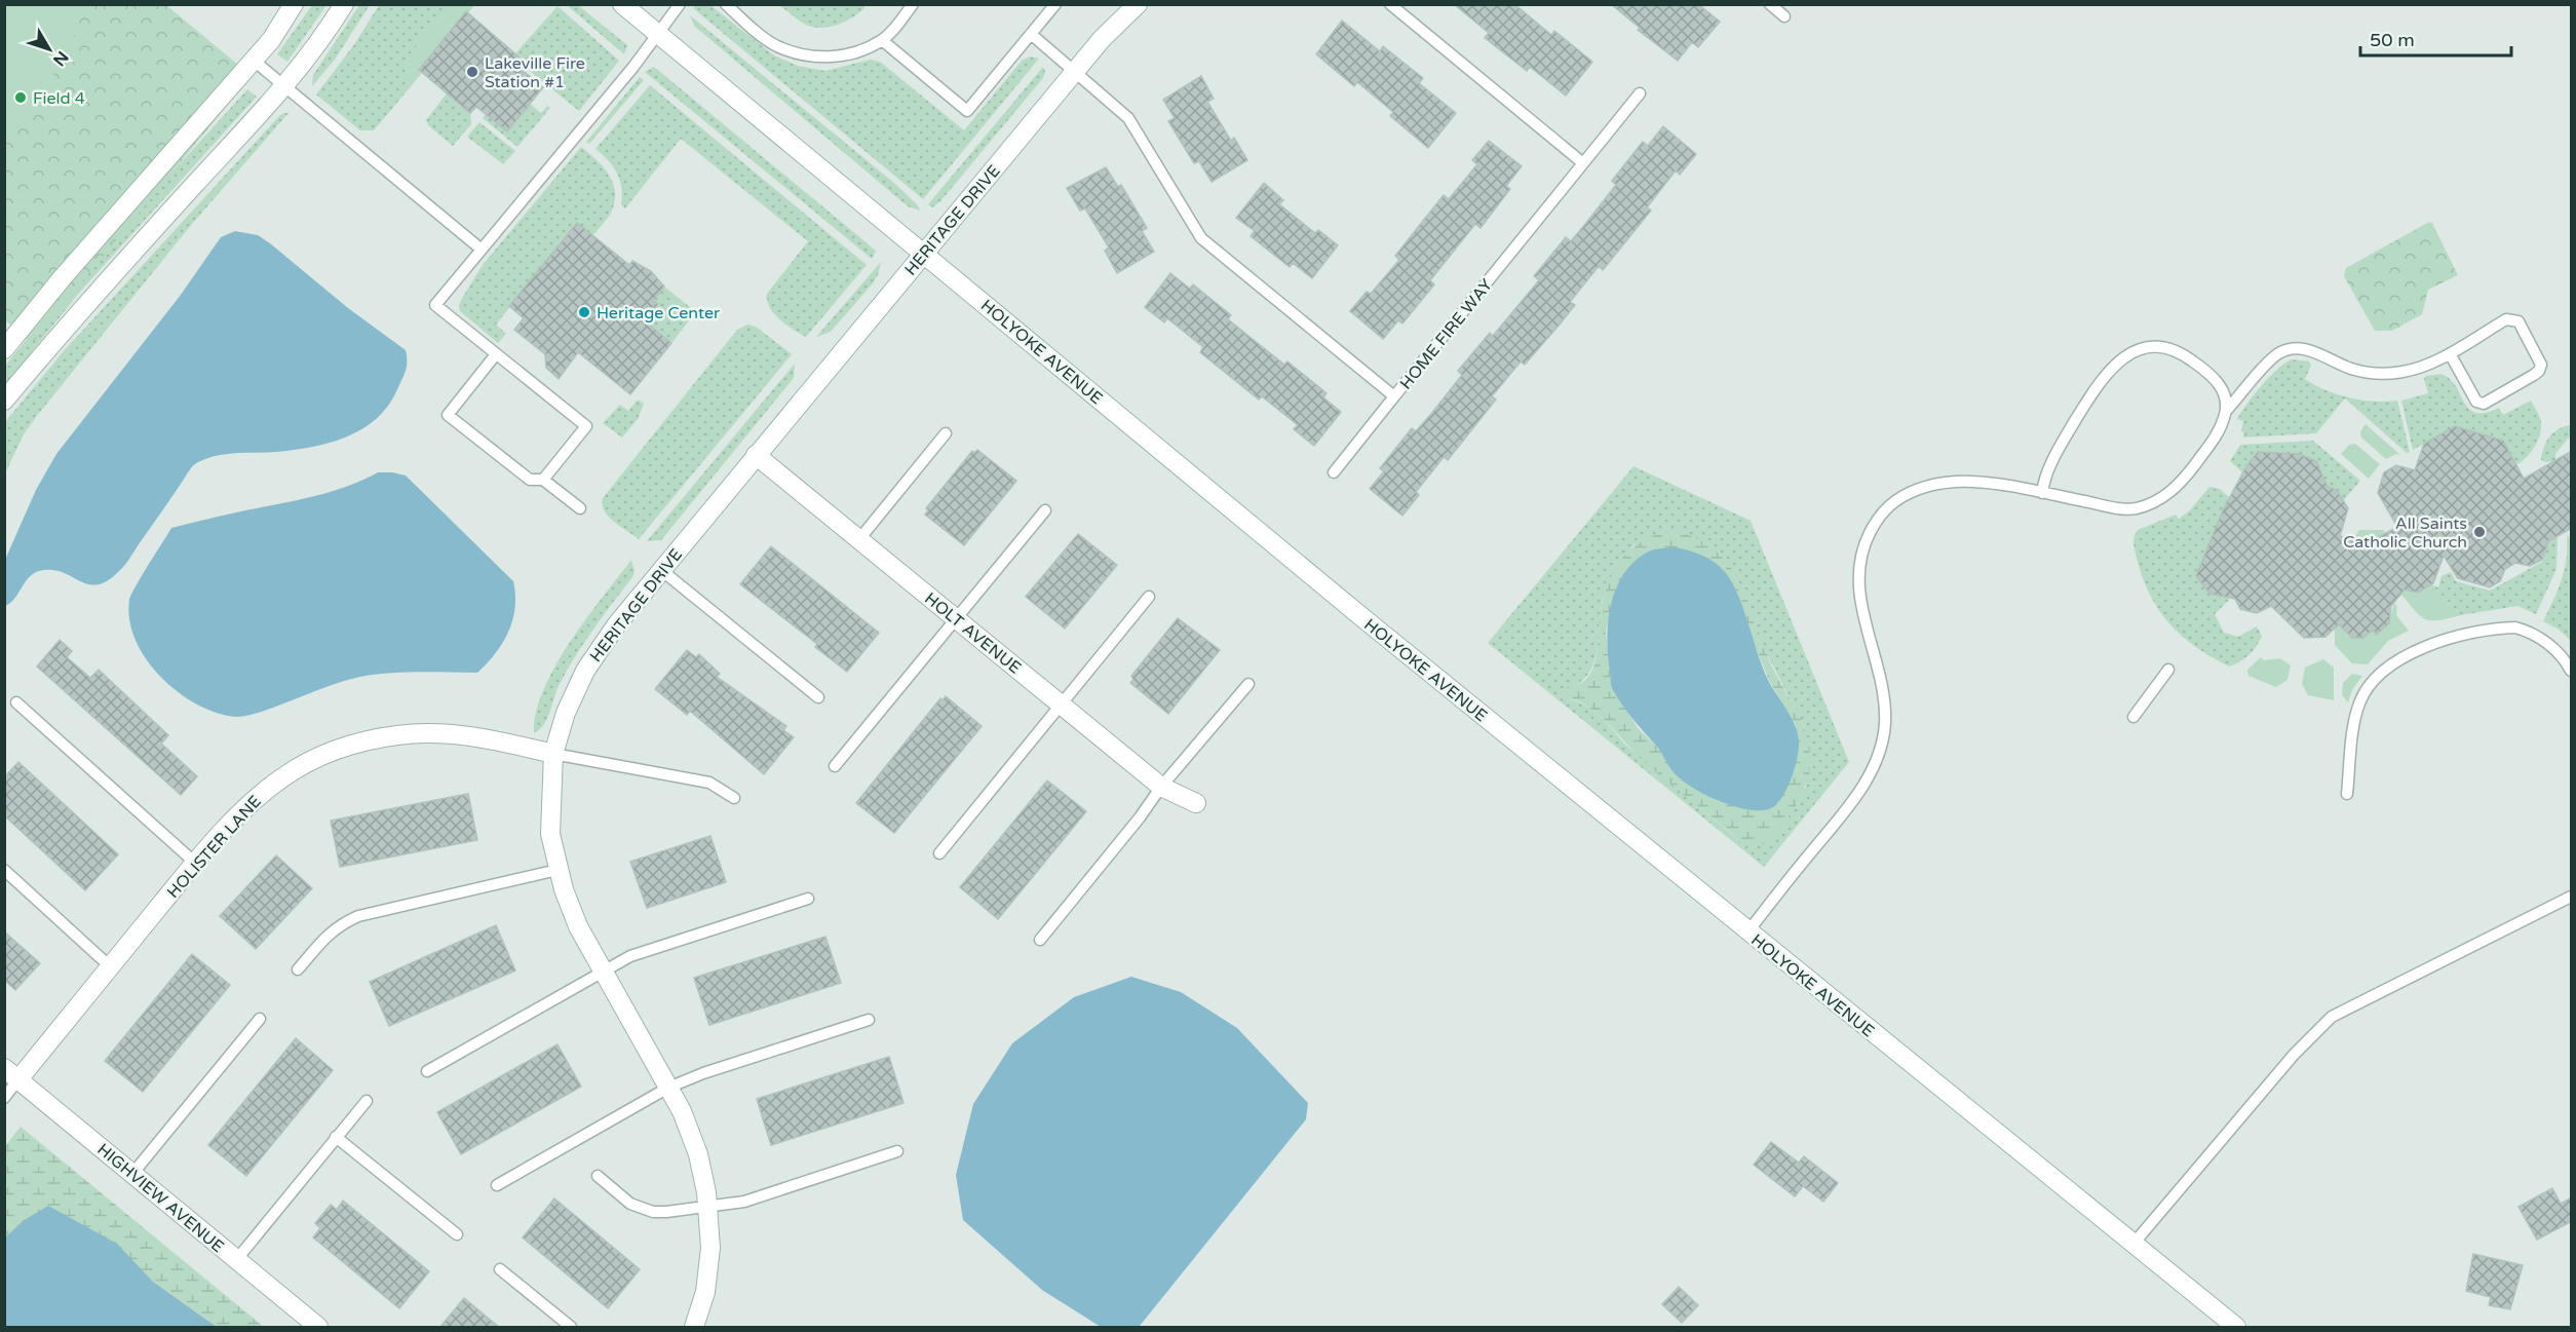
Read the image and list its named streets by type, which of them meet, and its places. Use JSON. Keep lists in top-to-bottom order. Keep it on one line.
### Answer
{"streets":{"street":["HERITAGE DRIVE","HOLYOKE AVENUE","HOLT AVENUE","HOLISTER LANE","HIGHVIEW AVENUE"],"lane":["HOME FIRE WAY"]},"crossings":[["HERITAGE DRIVE","HOME FIRE WAY"],["HERITAGE DRIVE","HOLYOKE AVENUE"],["HERITAGE DRIVE","HOLT AVENUE"],["HERITAGE DRIVE","HOLISTER LANE"],["HOLISTER LANE","HIGHVIEW AVENUE"]],"places":["Lakeville Fire Station #1","Field 4","Heritage Center","All Saints Catholic Church"],"scale_bar":"50 m","north":"bottom right"}
